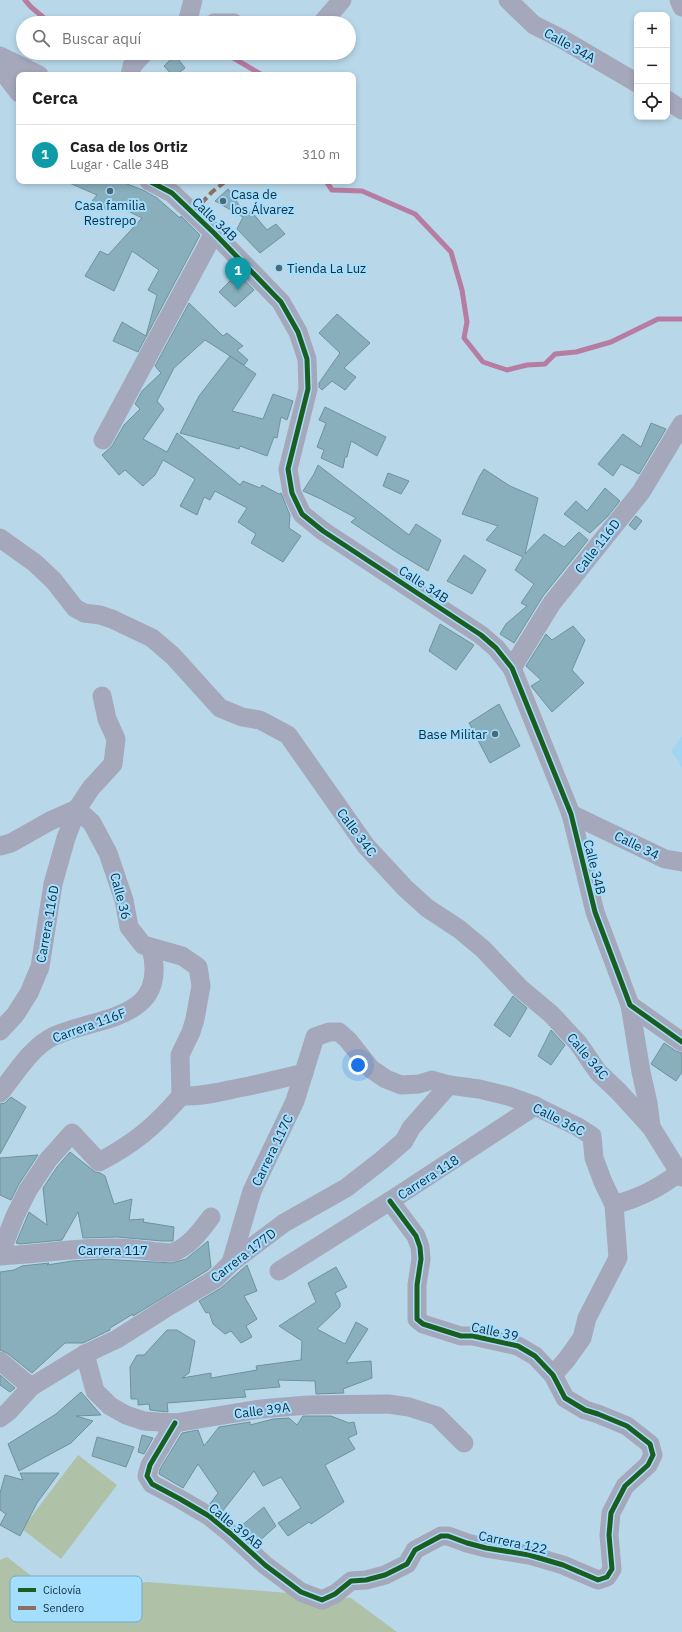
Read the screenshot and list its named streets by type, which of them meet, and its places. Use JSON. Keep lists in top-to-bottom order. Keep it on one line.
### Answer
{"streets":{"street":["Calle 34A","Calle 34B","Calle 116D","Calle 34C","Calle 34","Calle 36","Carrera 116D","Carrera 116F","Calle 36C","Carrera 117C","Carrera 118","Carrera 117","Carrera 177D","Calle 39","Calle 39A","Calle 39AB","Carrera 122"]},"crossings":[["Calle 34B","Calle 116D"],["Calle 34B","Calle 34C"],["Calle 34B","Calle 34"],["Calle 36","Carrera 116D"],["Calle 36","Carrera 116F"],["Calle 36C","Carrera 117C"],["Calle 36C","Carrera 118"],["Calle 36C","Carrera 177D"],["Calle 36C","Calle 39"],["Carrera 117C","Carrera 177D"],["Carrera 118","Calle 39"],["Carrera 177D","Calle 39A"],["Calle 39","Carrera 122"],["Calle 39A","Calle 39AB"],["Calle 39AB","Carrera 122"]],"places":["Casa familia Restrepo","Casa de los Álvarez","Tienda La Luz","Base Militar"],"legend":["Ciclovía","Sendero"],"page":{"map_buttons":["+","−"],"search":"Buscar aquí","heading":"Cerca","list":[{"mark":"1","name":"Casa de los Ortiz","note":"Lugar · Calle 34B","value":"310 m"}],"pins":"1"}}
